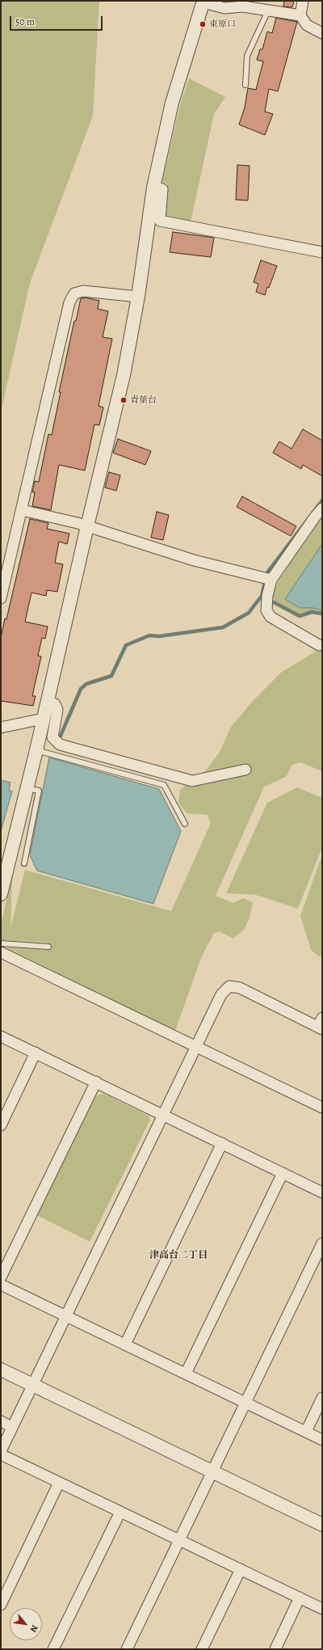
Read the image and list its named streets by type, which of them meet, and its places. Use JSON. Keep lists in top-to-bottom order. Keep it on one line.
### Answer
{"districts":["津高台二丁目"],"places":["東原口","青葉台"],"scale_bar":"50 m","north":"bottom right"}
